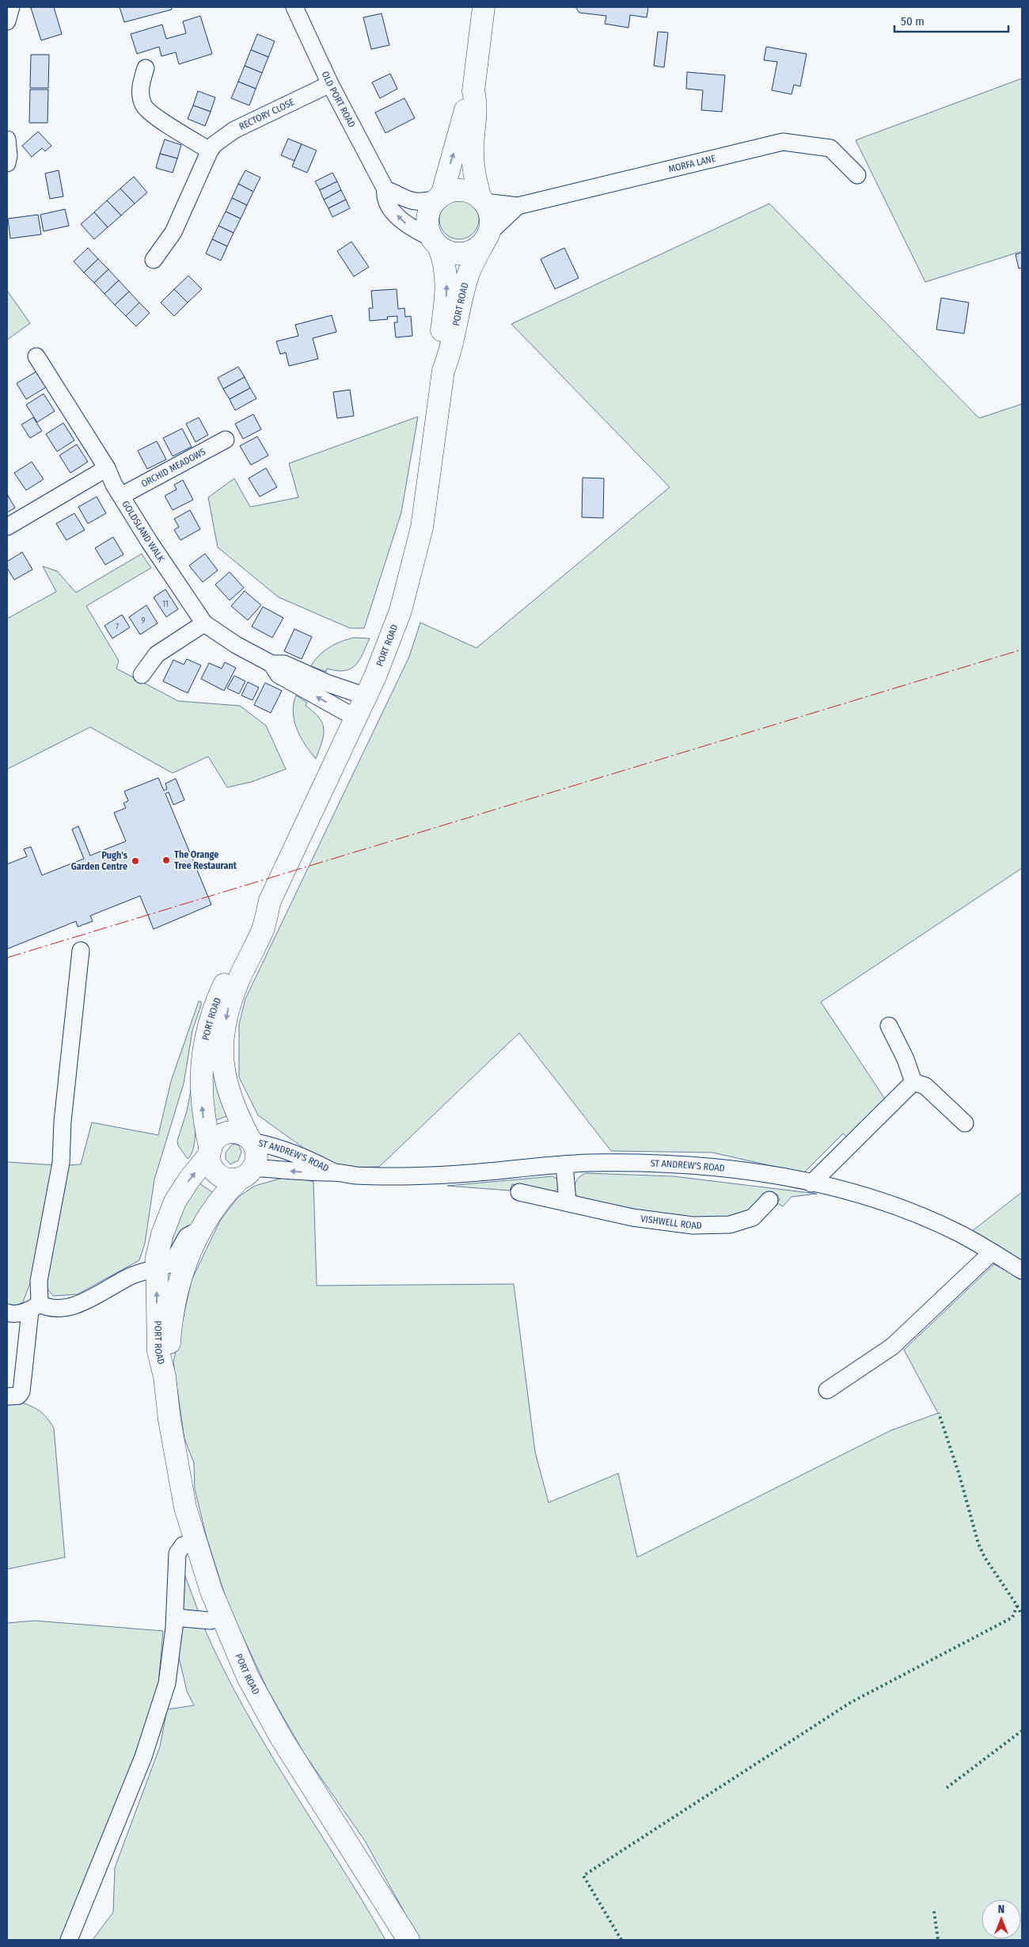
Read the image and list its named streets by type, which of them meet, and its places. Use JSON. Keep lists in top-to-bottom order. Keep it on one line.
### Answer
{"streets":{"main road":["PORT ROAD"],"street":["OLD PORT ROAD","RECTORY CLOSE","MORFA LANE","ORCHID MEADOWS","GOLDSLAND WALK","ST ANDREW'S ROAD","VISHWELL ROAD"]},"crossings":[["OLD PORT ROAD","RECTORY CLOSE"],["OLD PORT ROAD","MORFA LANE"],["OLD PORT ROAD","PORT ROAD"],["MORFA LANE","PORT ROAD"],["PORT ROAD","GOLDSLAND WALK"],["PORT ROAD","ST ANDREW'S ROAD"],["ORCHID MEADOWS","GOLDSLAND WALK"]],"places":["The Orange Tree Restaurant","Pugh's Garden Centre"],"house_numbers":["11","9","7"],"scale_bar":"50 m","north":"top"}
